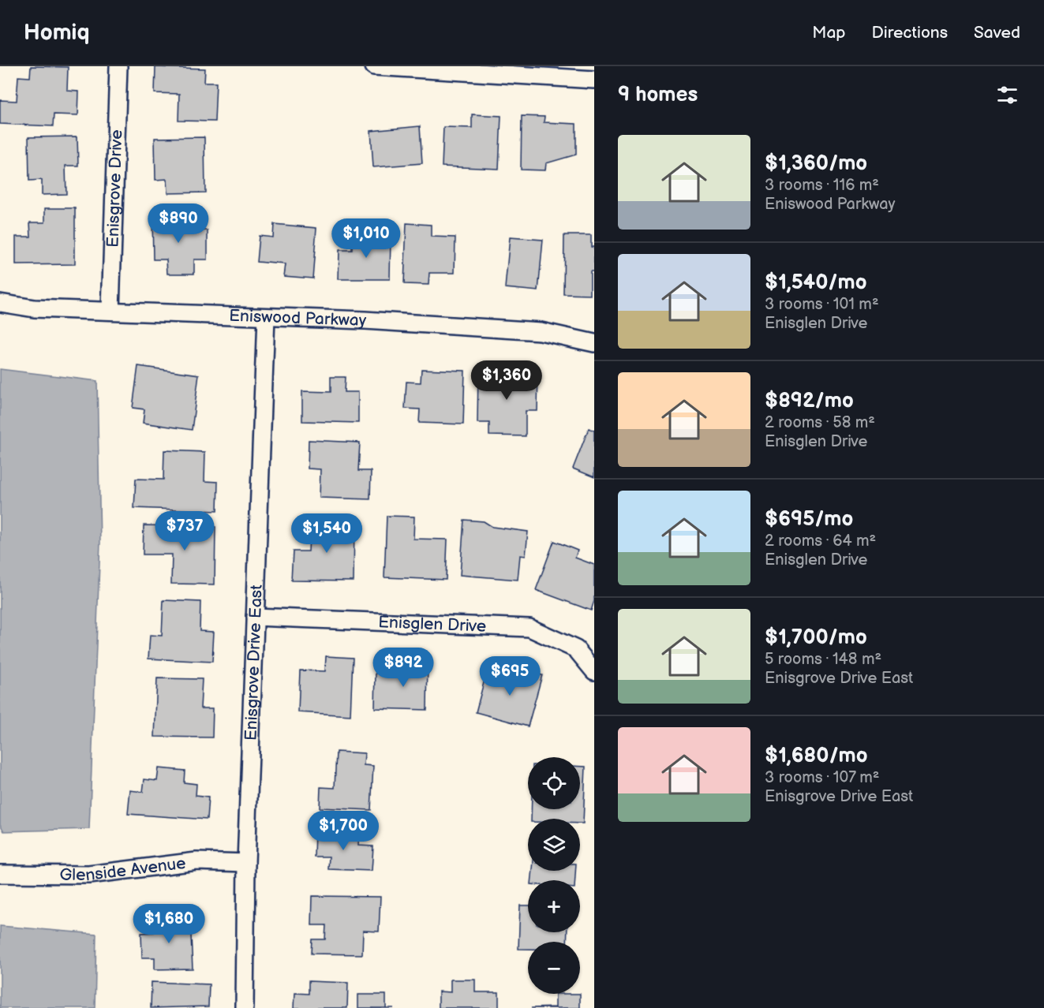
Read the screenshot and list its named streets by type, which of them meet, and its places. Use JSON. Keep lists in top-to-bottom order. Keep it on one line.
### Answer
{"streets":{"street":["Enisgrove Drive","Eniswood Parkway","Enisglen Drive","Enisgrove Drive East","Glenside Avenue"]},"crossings":[["Enisgrove Drive","Eniswood Parkway"],["Eniswood Parkway","Enisgrove Drive East"],["Enisglen Drive","Enisgrove Drive East"],["Enisgrove Drive East","Glenside Avenue"]],"page":{"header":"Homiq","nav":["Map","Directions","Saved"],"heading":"9 homes","list":[{"name":"$1,360/mo","note":"3 rooms · 116 m² · Eniswood Parkway"},{"name":"$1,540/mo","note":"3 rooms · 101 m² · Enisglen Drive"},{"name":"$892/mo","note":"2 rooms · 58 m² · Enisglen Drive"},{"name":"$695/mo","note":"2 rooms · 64 m² · Enisglen Drive"},{"name":"$1,700/mo","note":"5 rooms · 148 m² · Enisgrove Drive East"},{"name":"$1,680/mo","note":"3 rooms · 107 m² · Enisgrove Drive East"}],"price":["$890","$1,010","$1,360","$737","$1,540","$892","$695","$1,700","$1,680"],"map_buttons":["+","−"]}}
